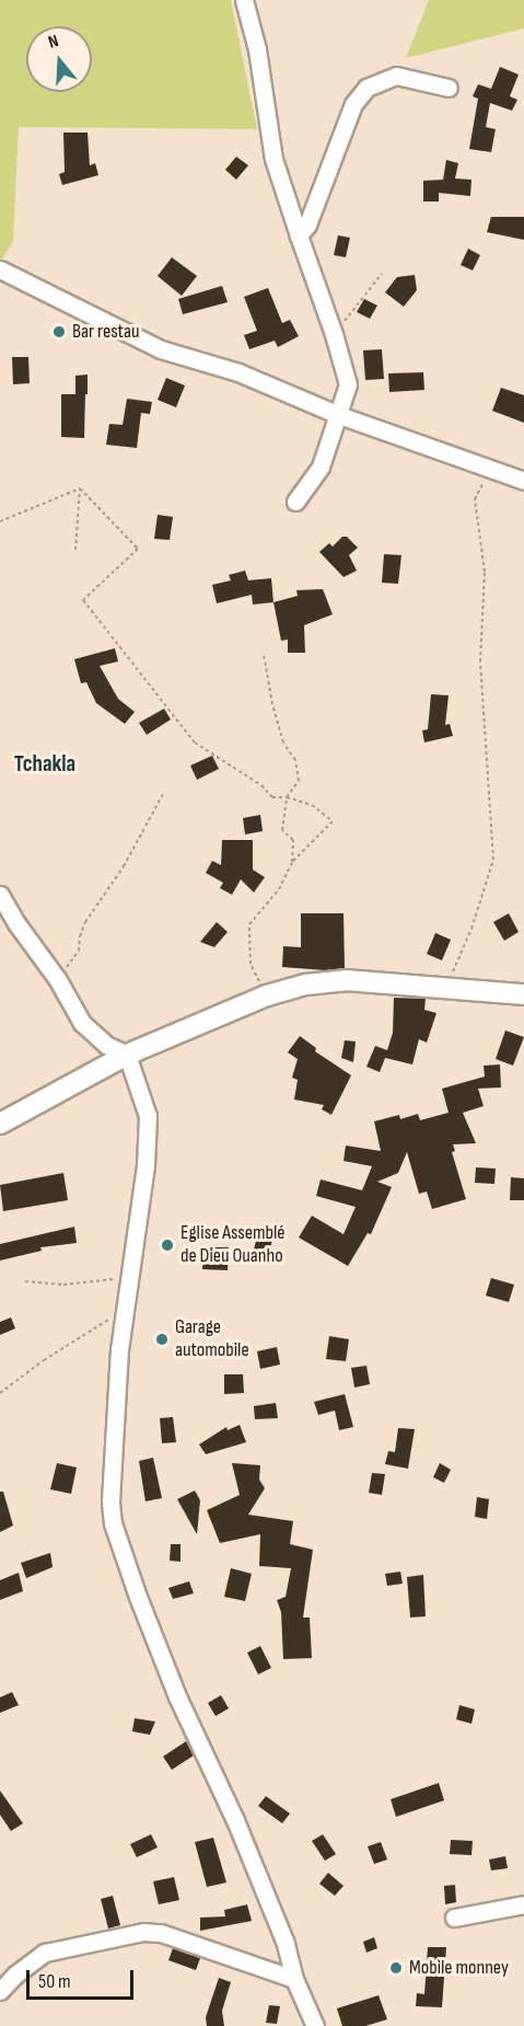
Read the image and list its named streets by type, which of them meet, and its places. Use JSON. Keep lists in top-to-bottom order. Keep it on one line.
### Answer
{"districts":["Tchakla"],"places":["Bar restau","Eglise Assemblé de Dieu Ouanho","Garage automobile","Mobile monney"],"scale_bar":"50 m","north":"top"}
